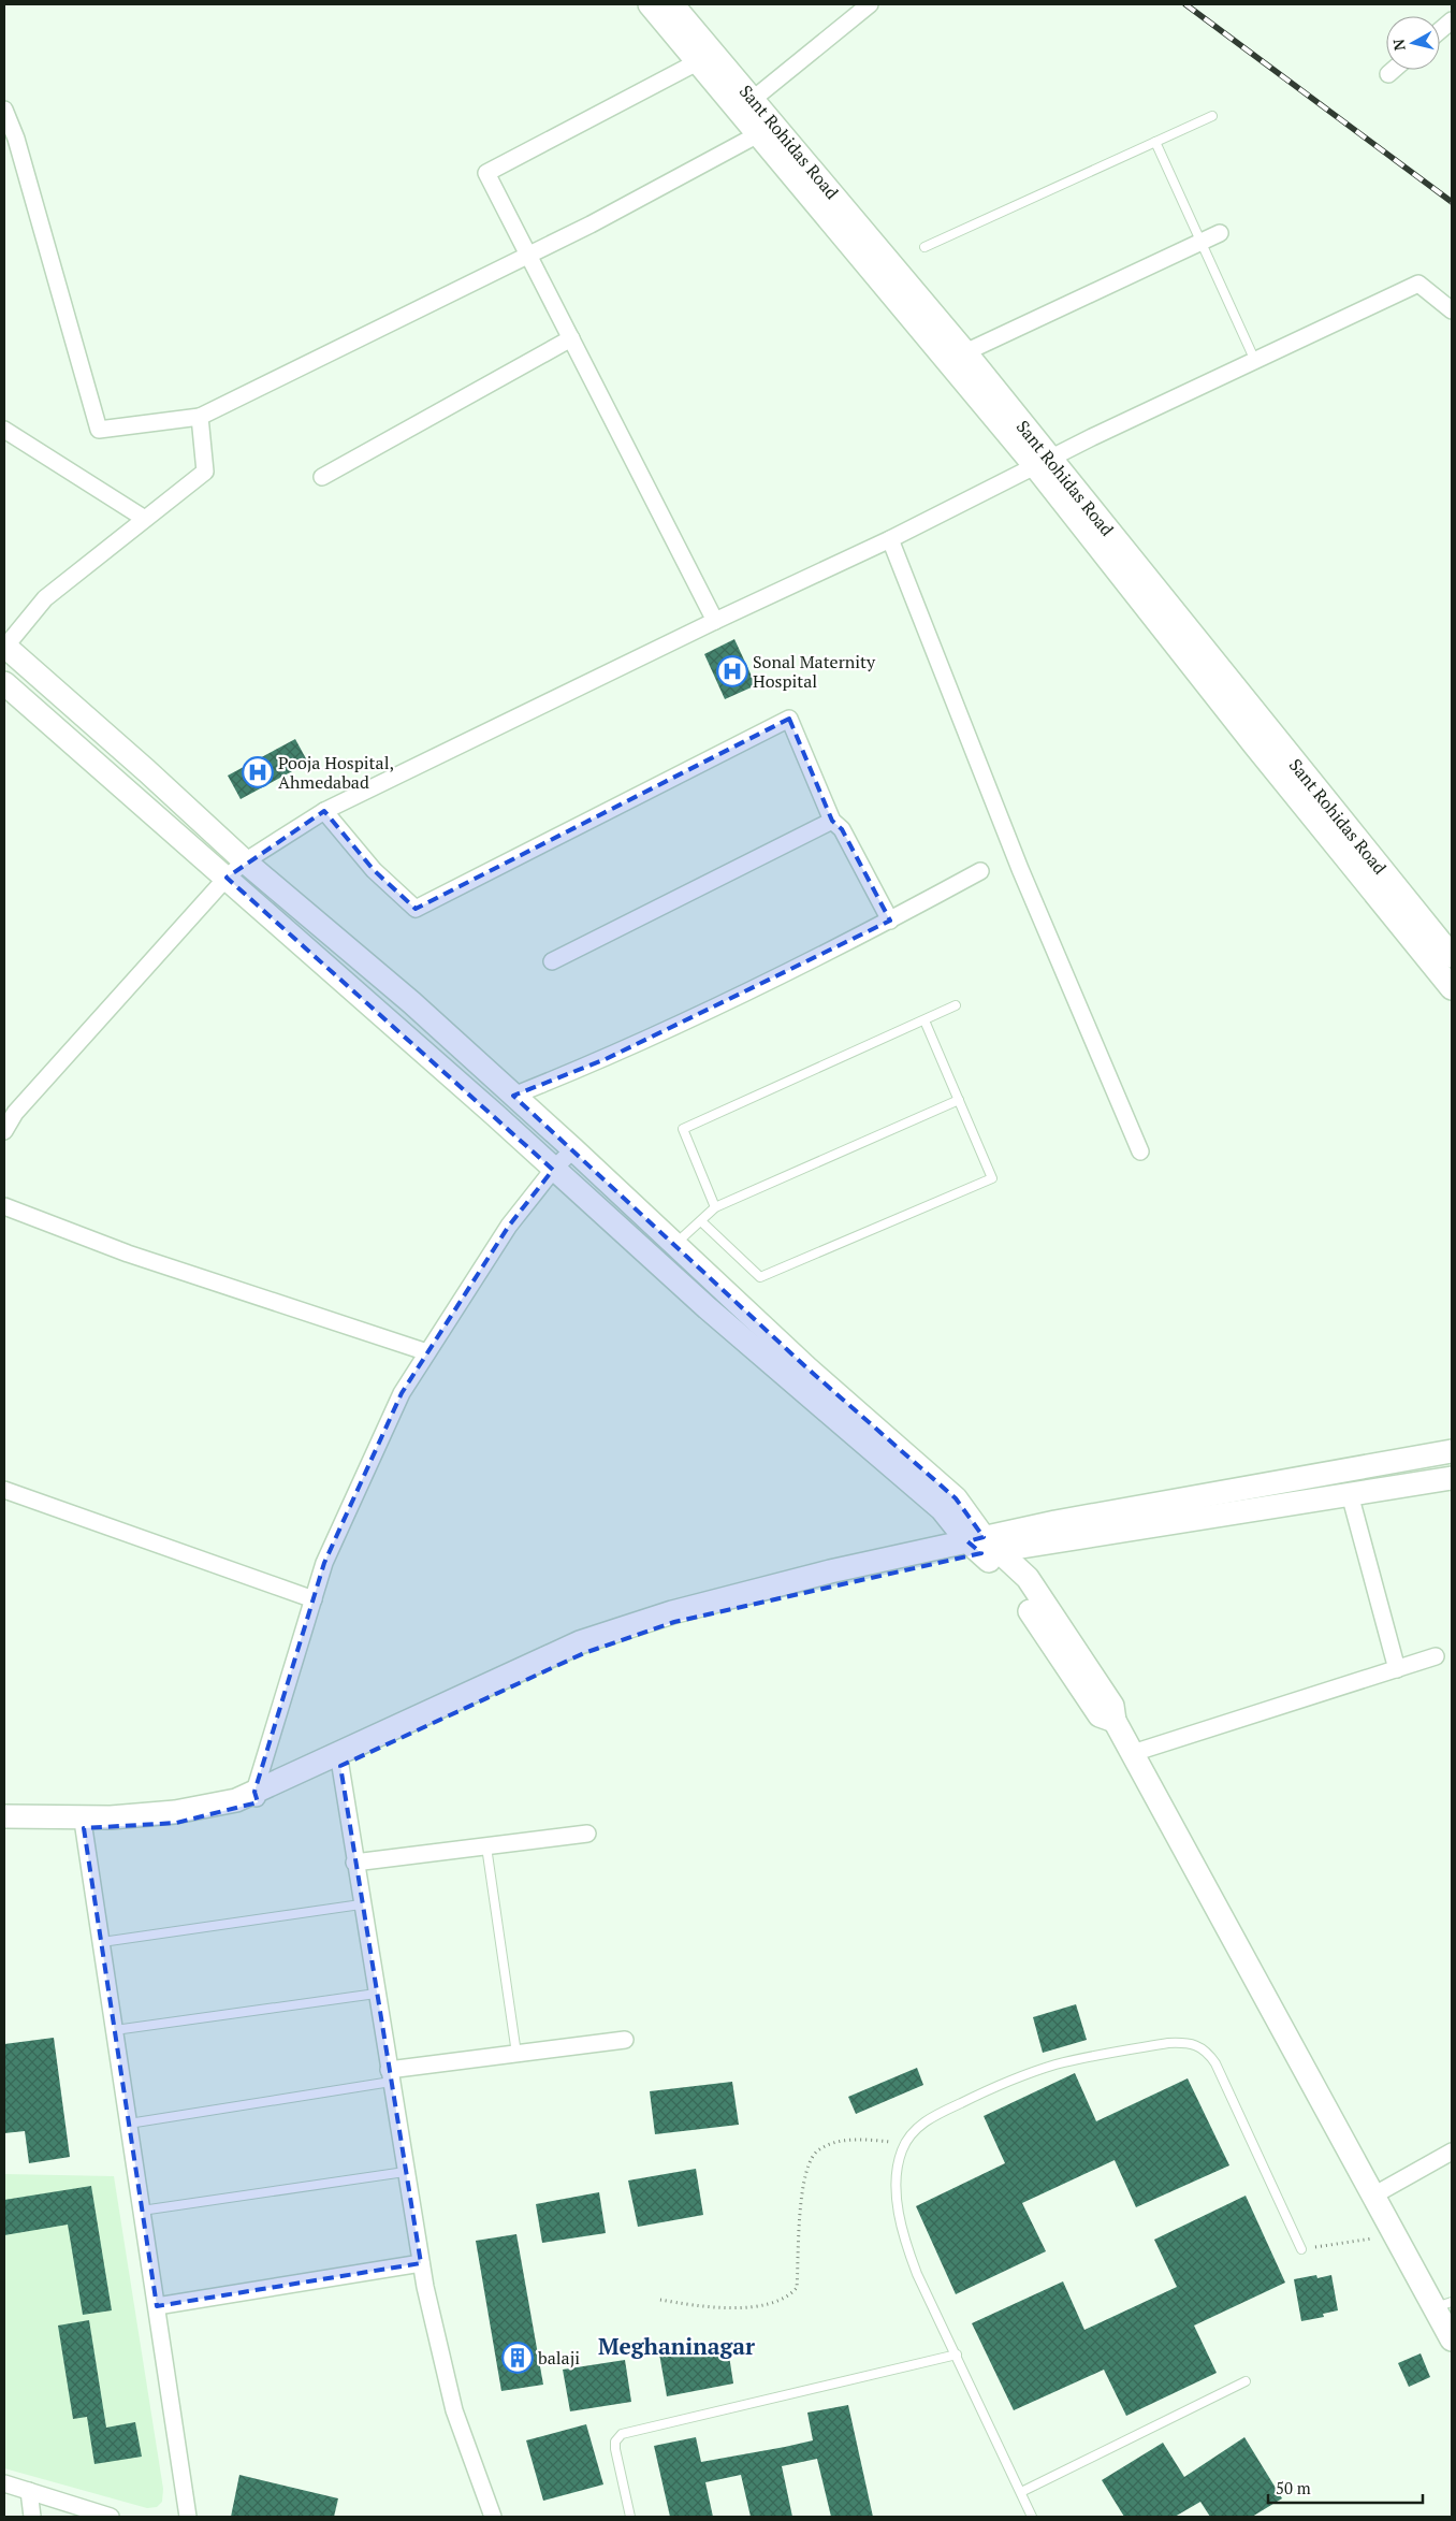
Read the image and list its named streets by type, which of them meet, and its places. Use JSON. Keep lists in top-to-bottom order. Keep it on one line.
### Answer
{"streets":{"street":["Sant Rohidas Road"]},"districts":["Meghaninagar"],"places":{"hospital":["Sonal Maternity Hospital","Pooja Hospital, Ahmedabad"],"building":["balaji"]},"scale_bar":"50 m","north":"left"}
